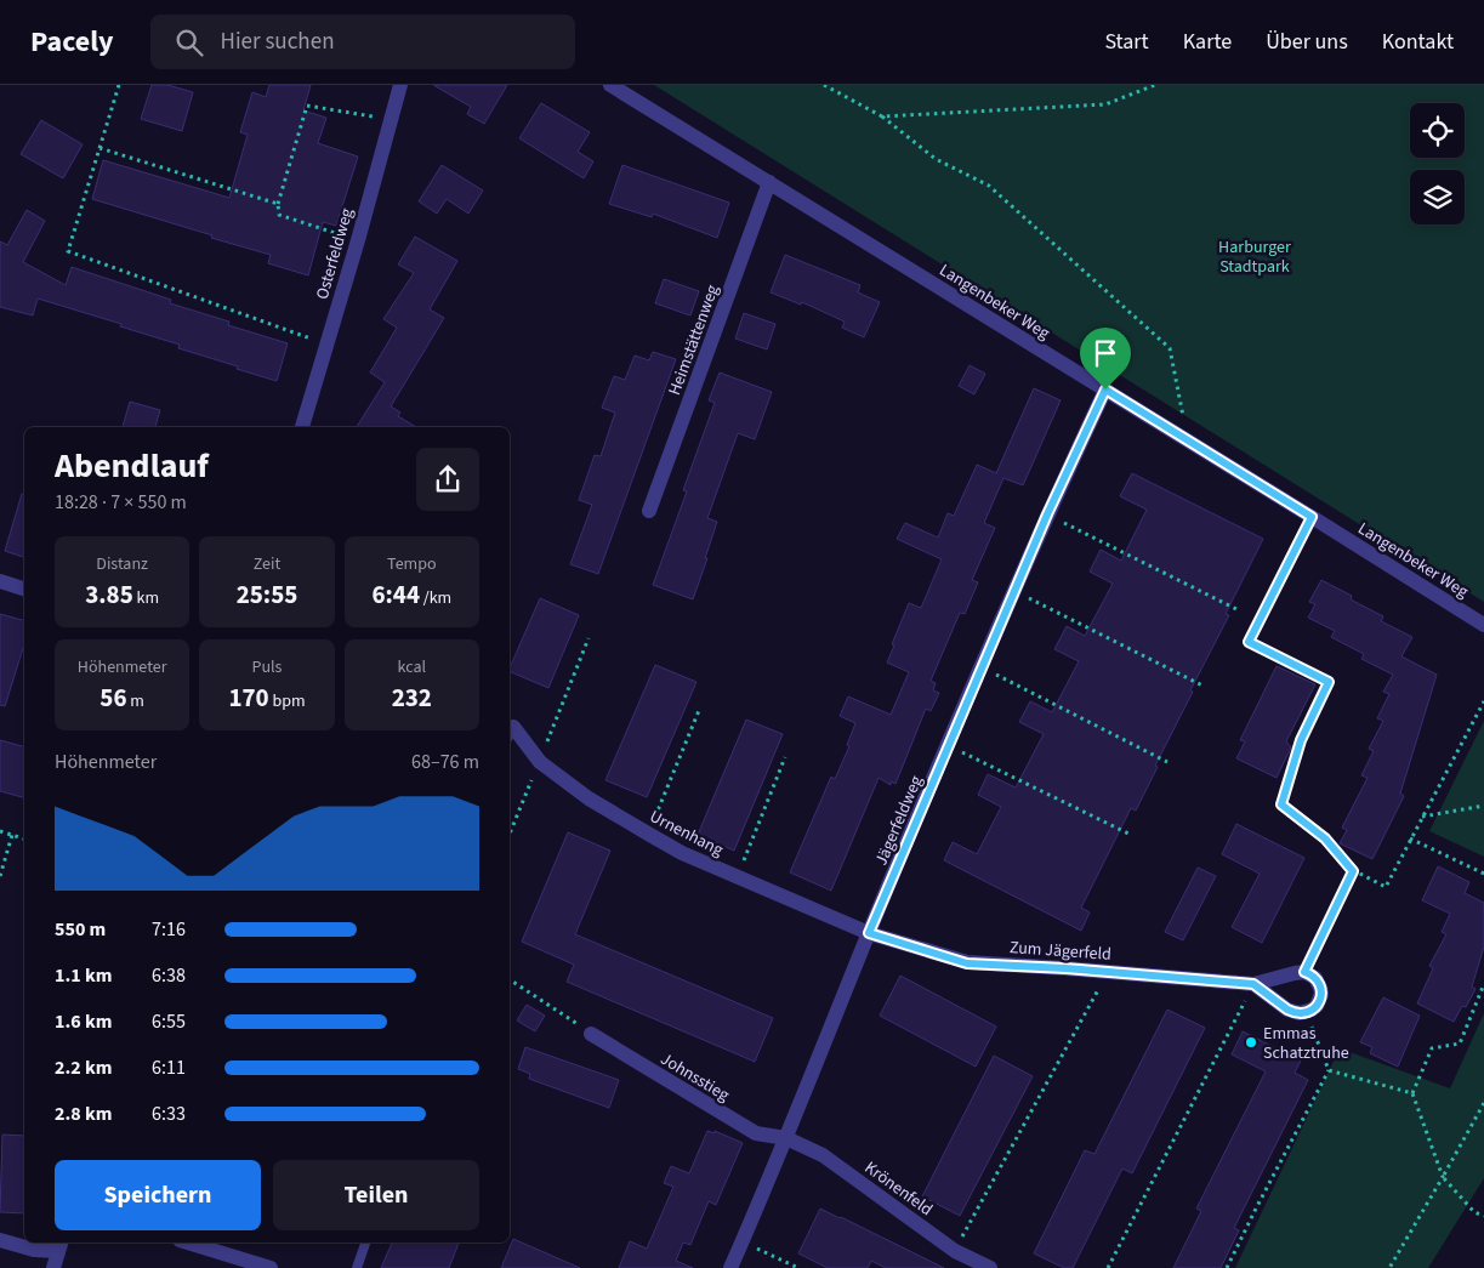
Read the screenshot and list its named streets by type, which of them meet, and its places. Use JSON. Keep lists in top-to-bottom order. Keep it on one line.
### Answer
{"streets":{"street":["Osterfeldweg","Langenbeker Weg","Heimstättenweg","Jägerfeldweg","Urnenhang","Zum Jägerfeld","Johnsstieg","Krönenfeld"]},"crossings":[["Langenbeker Weg","Heimstättenweg"],["Langenbeker Weg","Jägerfeldweg"],["Jägerfeldweg","Urnenhang"],["Jägerfeldweg","Zum Jägerfeld"],["Jägerfeldweg","Johnsstieg"],["Jägerfeldweg","Krönenfeld"],["Urnenhang","Zum Jägerfeld"],["Johnsstieg","Krönenfeld"]],"parks":["Harburger Stadtpark"],"places":["Emmas Schatztruhe"],"page":{"header":"Pacely","search":"Hier suchen","nav":["Start","Karte","Über uns","Kontakt"],"heading":["Abendlauf","18:28 · 7 × 550 m"],"stats":[["Distanz","3.85 km"],["Zeit","25:55"],["Tempo","6:44 /km"],["Höhenmeter","56 m"],["Puls","170 bpm"],["kcal","232"]],"chart":["Höhenmeter","68–76 m"],"list":[{"name":"550 m","note":"7:16"},{"name":"1.1 km","note":"6:38"},{"name":"1.6 km","note":"6:55"},{"name":"2.2 km","note":"6:11"},{"name":"2.8 km","note":"6:33"}],"buttons":["Speichern","Teilen"]}}
